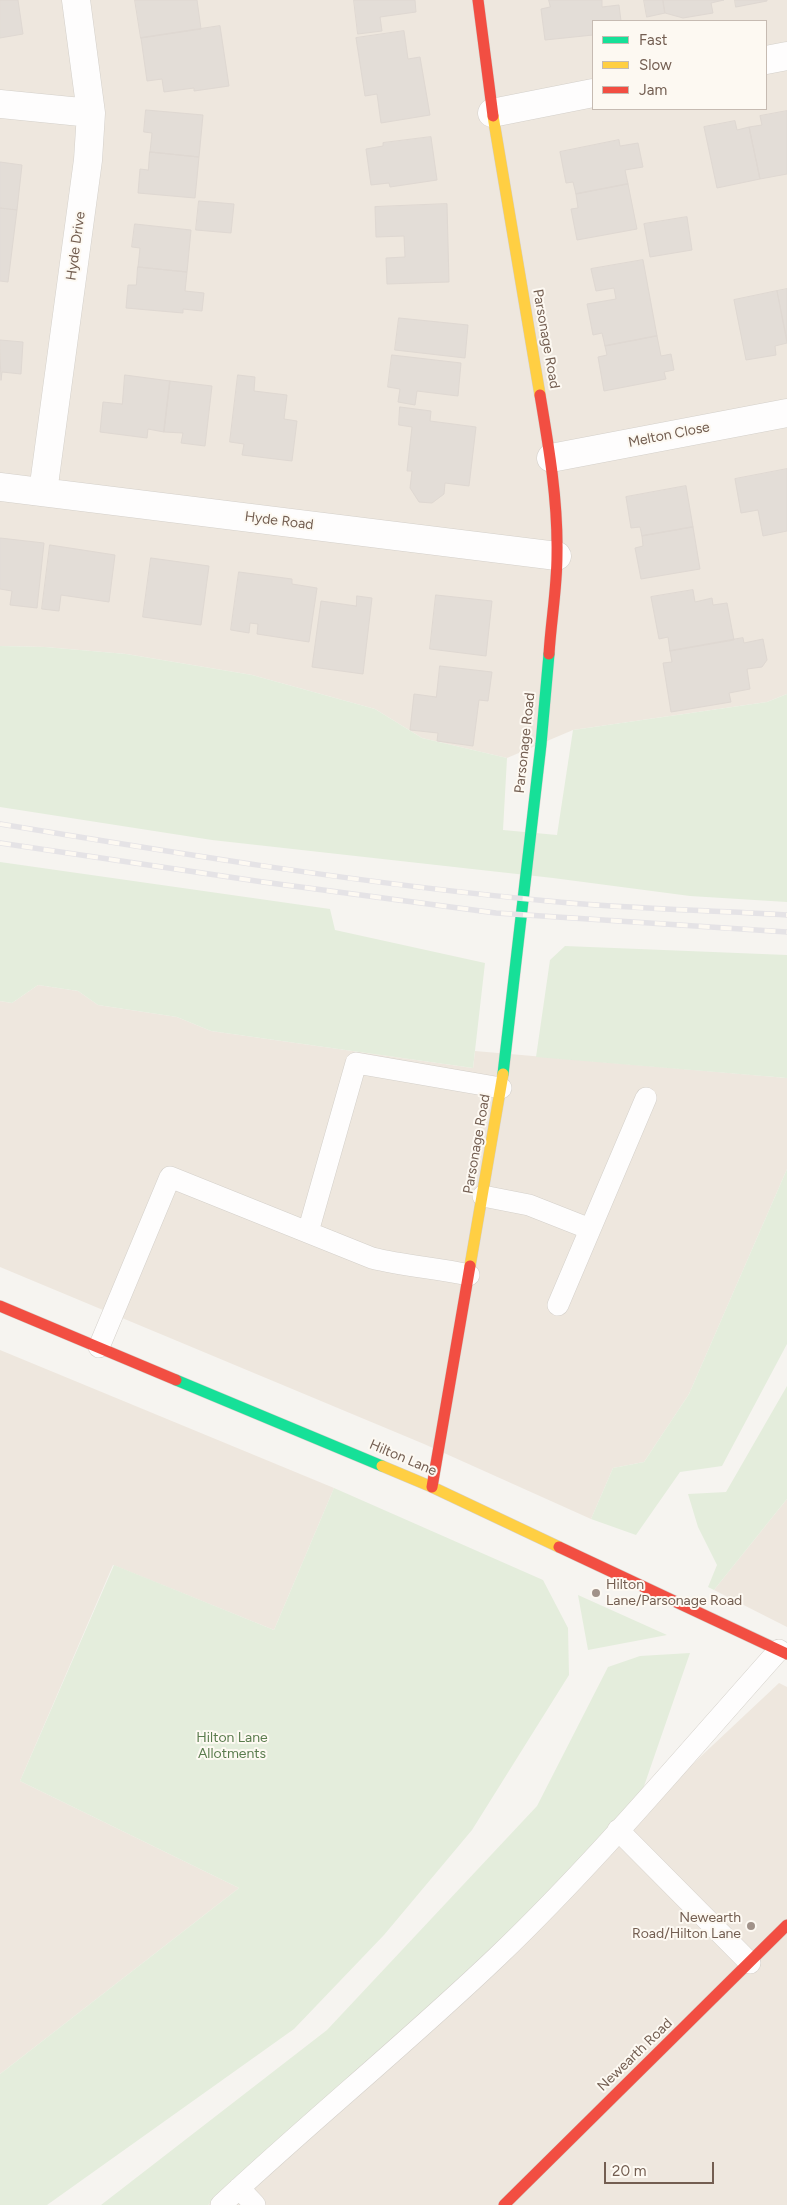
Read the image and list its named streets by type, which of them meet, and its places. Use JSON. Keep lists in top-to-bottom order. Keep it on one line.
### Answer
{"streets":{"street":["Hyde Drive","Parsonage Road","Melton Close","Hyde Road","Hilton Lane","Newearth Road"]},"crossings":[["Hyde Drive","Hyde Road"],["Parsonage Road","Melton Close"],["Parsonage Road","Hyde Road"],["Parsonage Road","Hilton Lane"]],"parks":["Hilton Lane Allotments"],"places":["Hilton Lane/Parsonage Road","Newearth Road/Hilton Lane"],"legend":["Fast","Slow","Jam"],"scale_bar":"20 m"}
